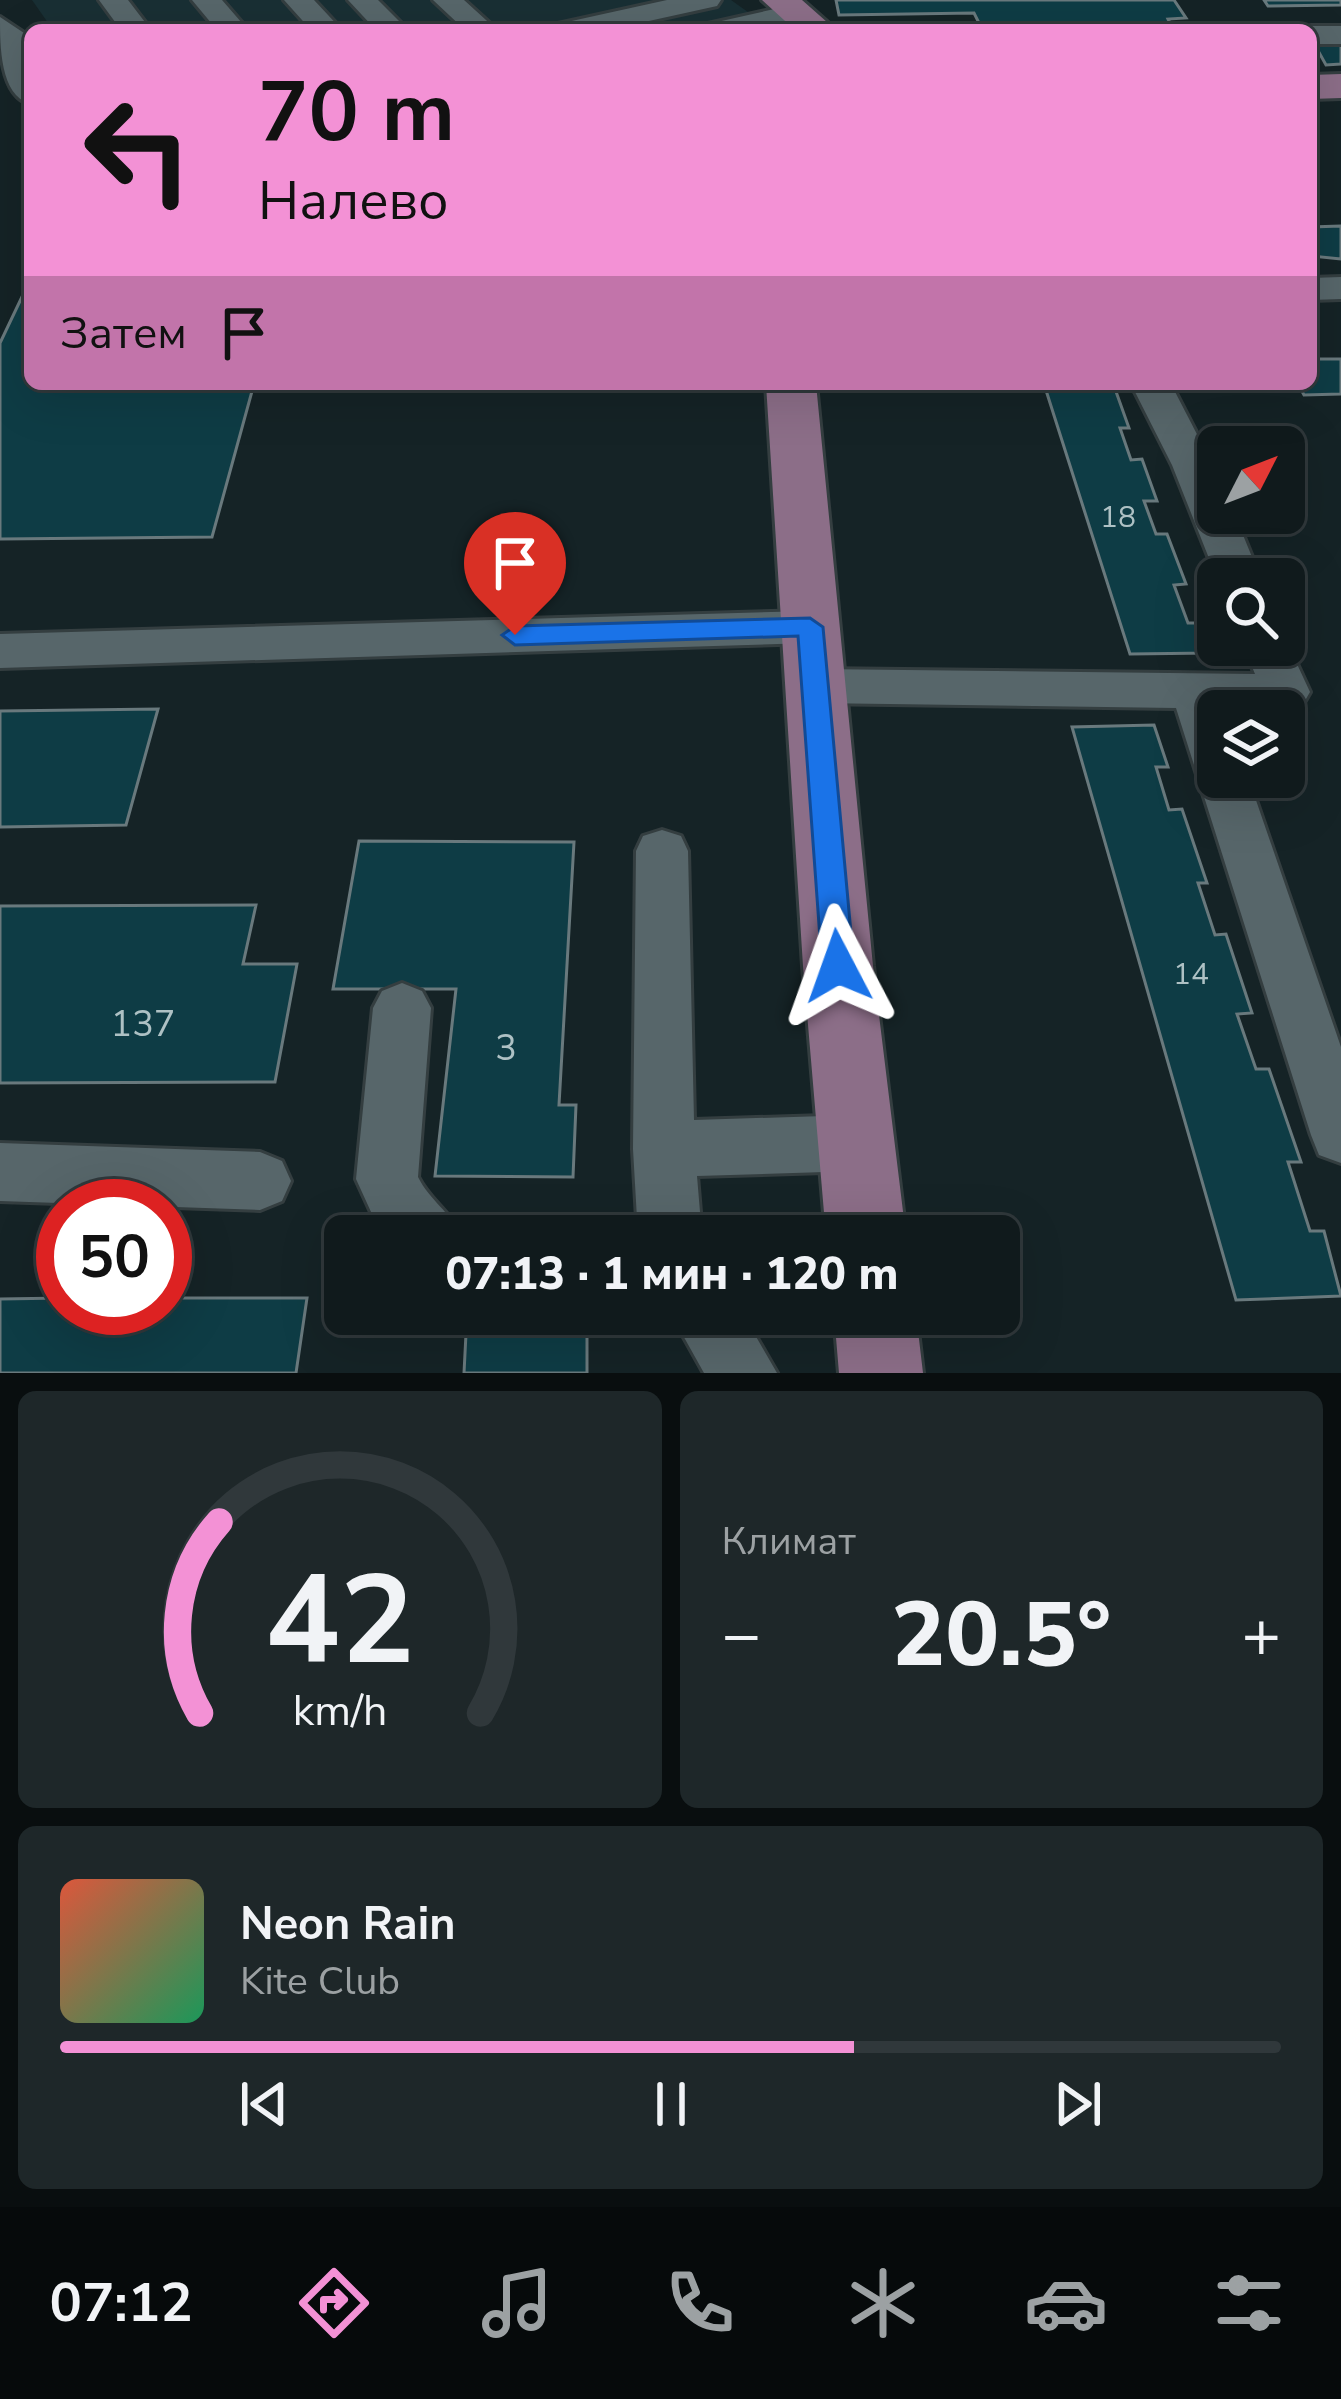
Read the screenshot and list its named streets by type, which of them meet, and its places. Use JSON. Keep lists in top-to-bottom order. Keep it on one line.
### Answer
{"house_numbers":["18","14","137","3"],"north":"top right","page":{"turn":["70 m","Налево"],"then":"Затем","limit":"50","trip":"07:13 · 1 мин · 120 m","tile":"Климат","heat":["−","20.5°","+"],"song":["Neon Rain","Kite Club"],"tabs":"07:12","gauge":["42","km/h"]}}
